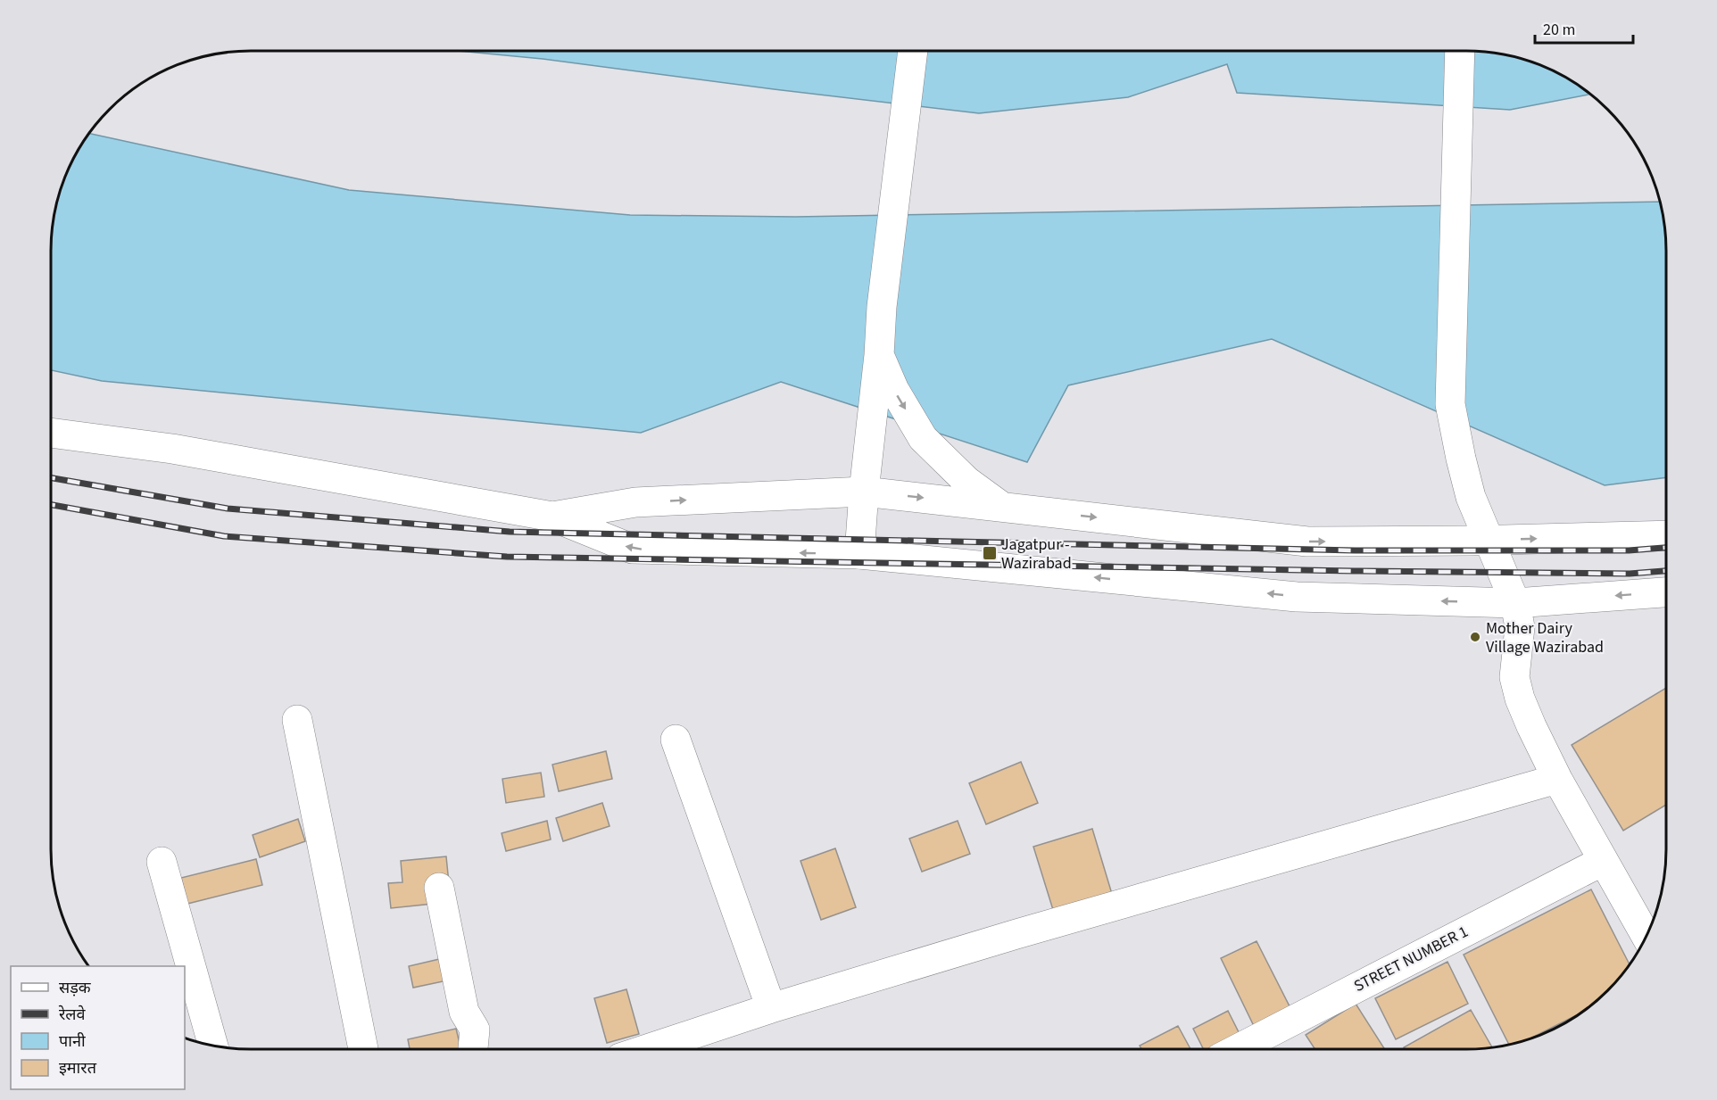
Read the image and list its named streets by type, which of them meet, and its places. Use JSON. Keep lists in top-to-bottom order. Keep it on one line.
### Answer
{"streets":{"street":["STREET NUMBER 1"]},"places":{"transit":["Jagatpur - Wazirabad"],"other":["Mother Dairy Village Wazirabad"]},"legend":["सड़क","रेलवे","पानी","इमारत"],"scale_bar":"20 m"}
